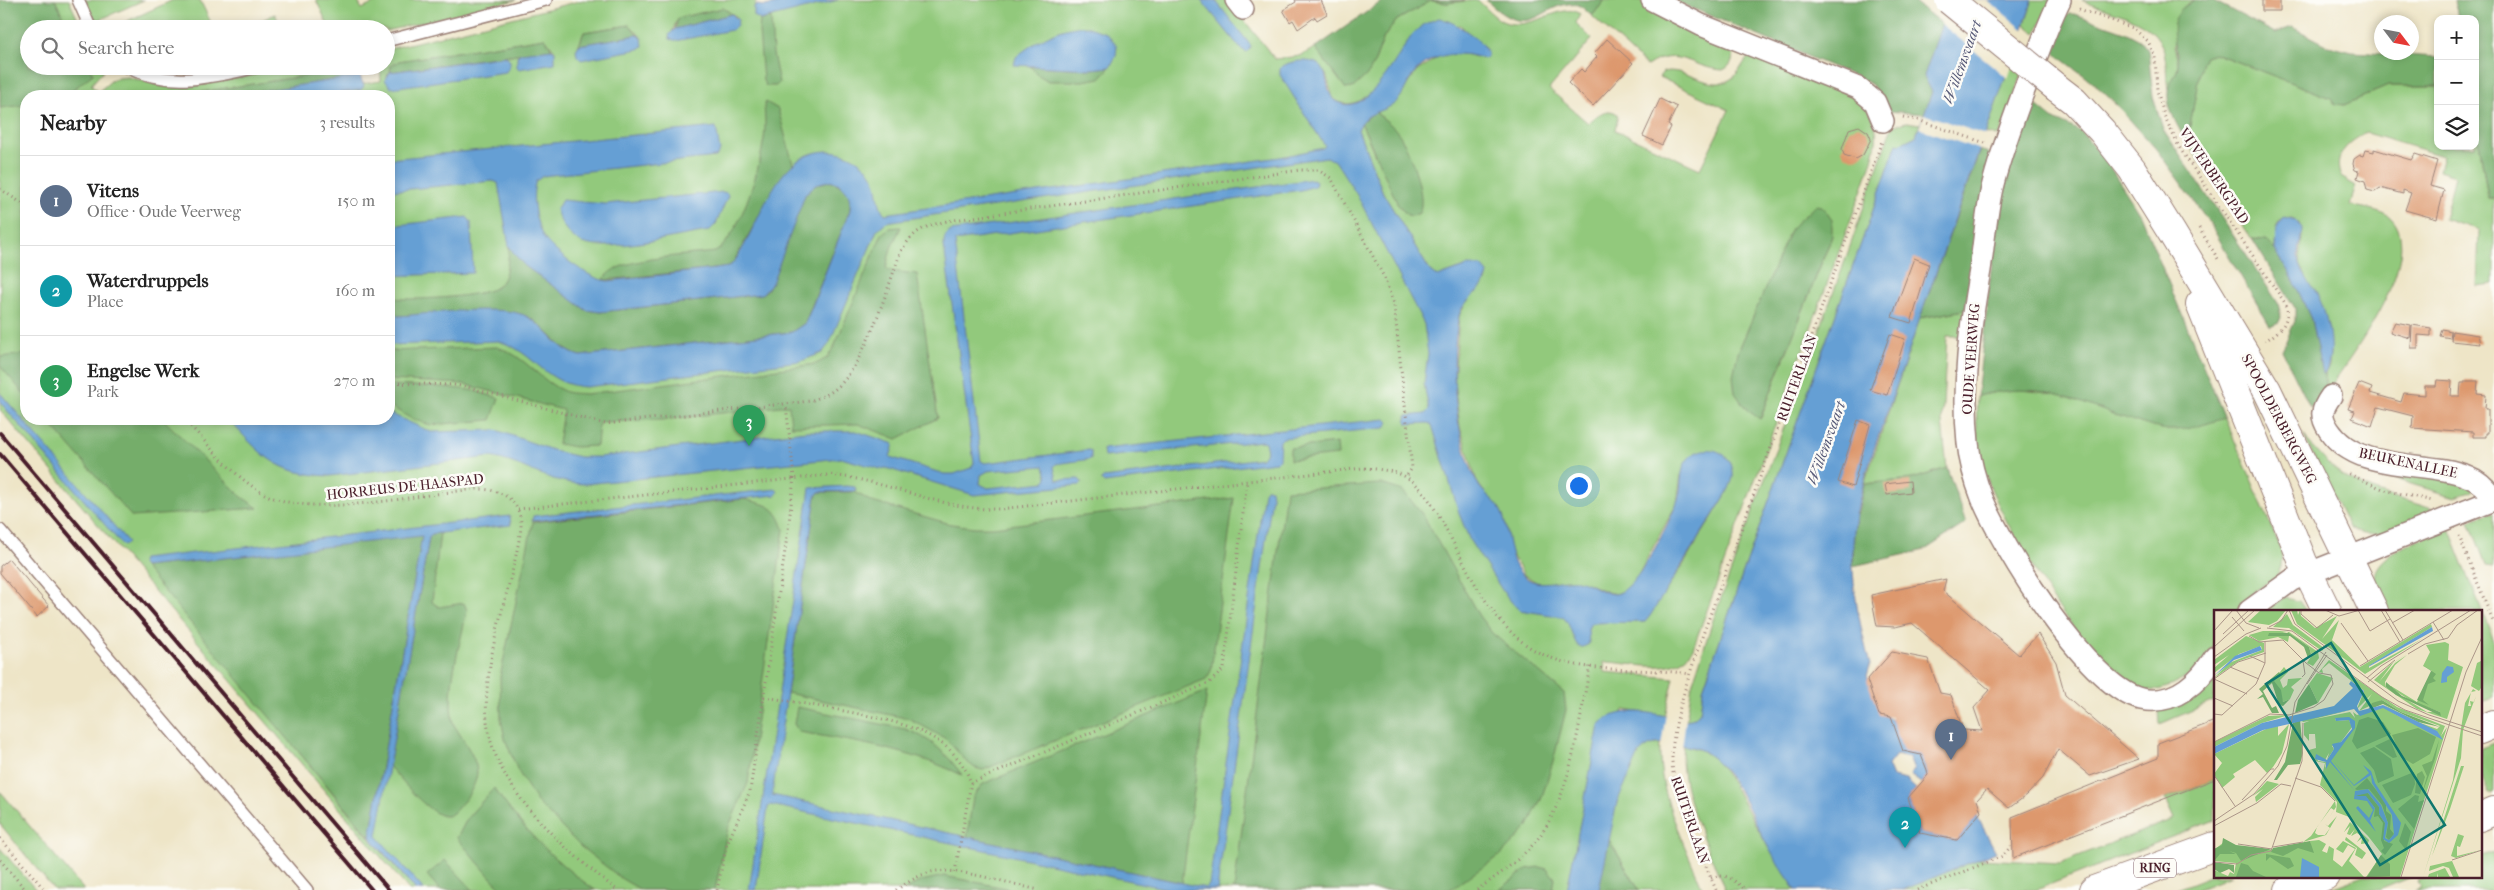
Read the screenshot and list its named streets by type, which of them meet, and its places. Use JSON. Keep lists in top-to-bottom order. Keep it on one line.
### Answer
{"streets":{"main road":["SPOOLDERBERGWEG","RING"],"street":["OUDE VEERWEG","BEUKENALLEE"],"path":["VIJVERBERGPAD","RUITERLAAN","HORREUS DE HAASPAD"]},"crossings":[["VIJVERBERGPAD","OUDE VEERWEG"],["SPOOLDERBERGWEG","BEUKENALLEE"]],"water":["Willemsvaart"],"north":"bottom right","page":{"map_buttons":["+","−"],"search":"Search here","heading":["Nearby","3 results"],"list":[{"mark":"1","name":"Vitens","note":"Office · Oude Veerweg","value":"150 m"},{"mark":"2","name":"Waterdruppels","note":"Place","value":"160 m"},{"mark":"3","name":"Engelse Werk","note":"Park","value":"270 m"}],"pins":["3","1","2"]}}
